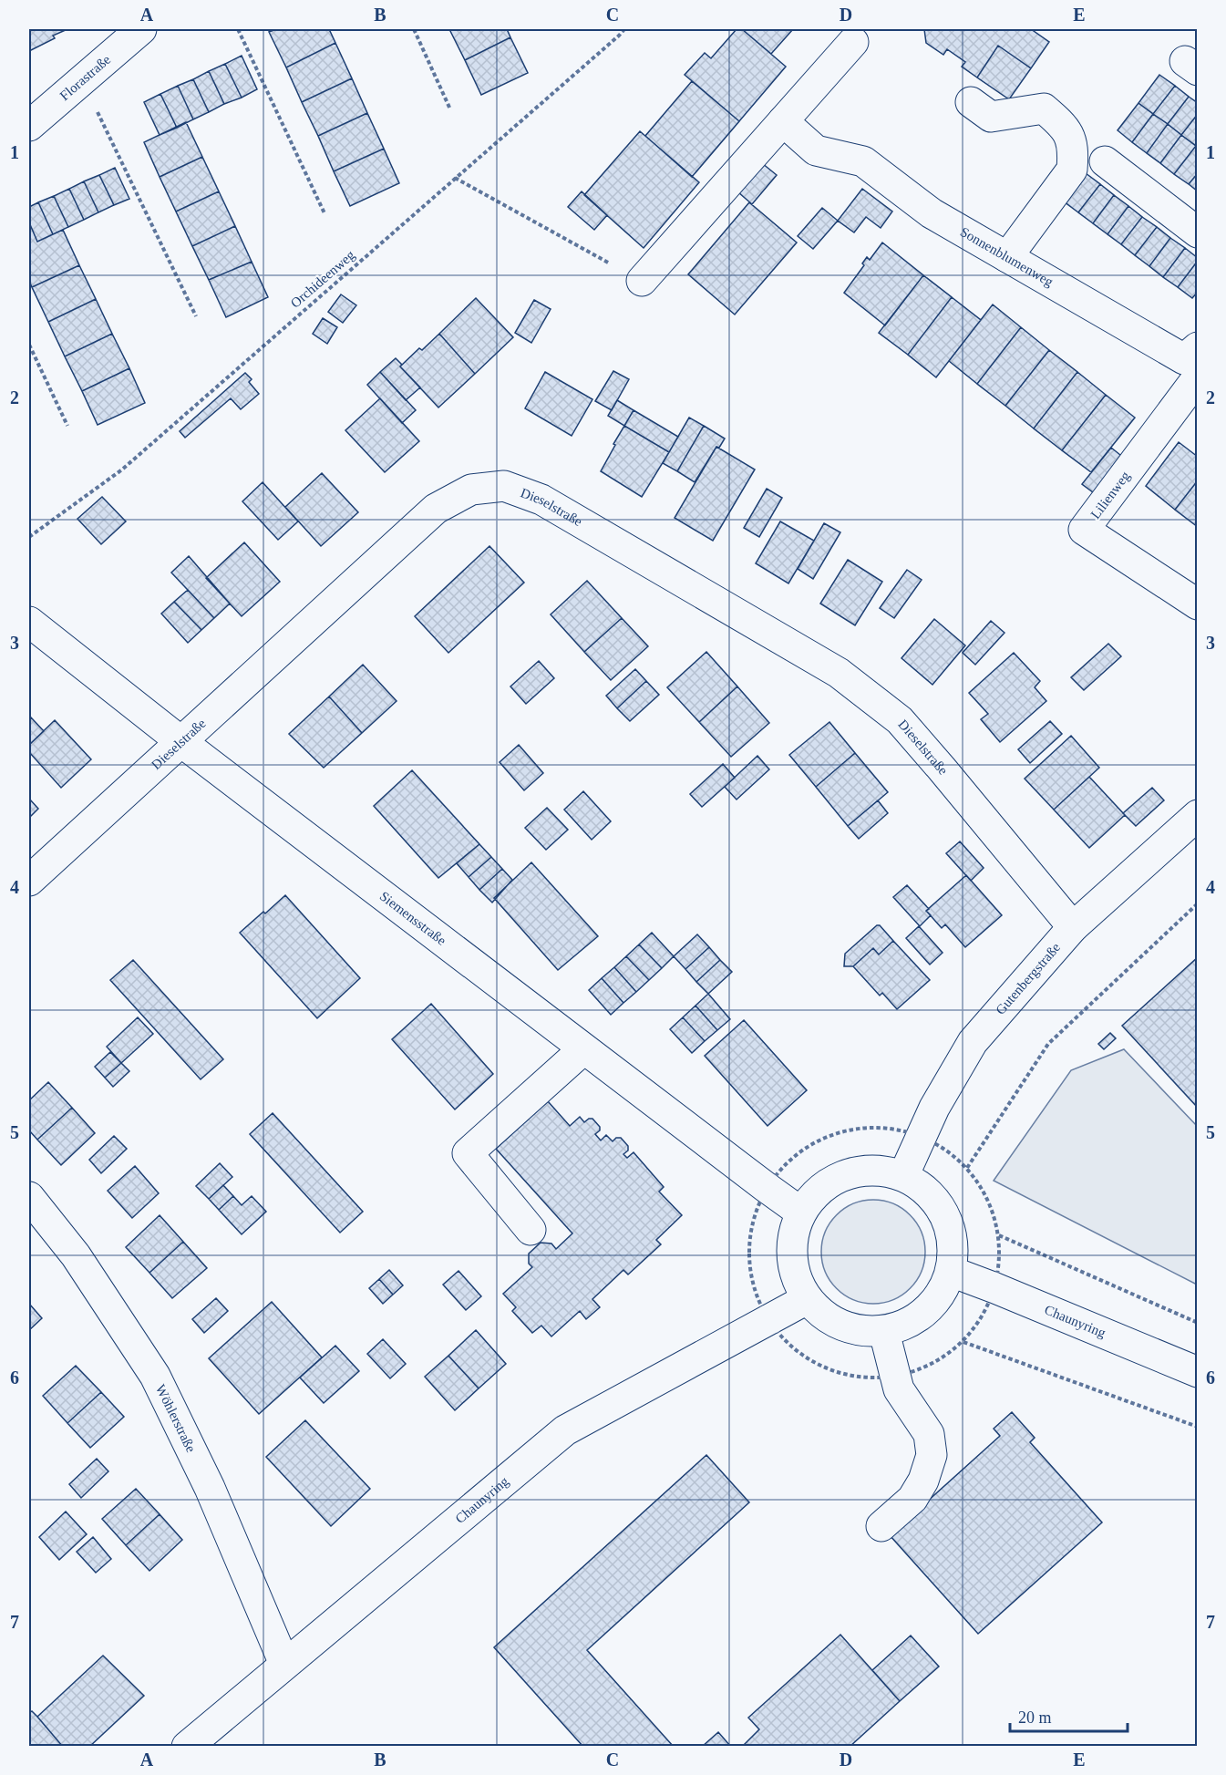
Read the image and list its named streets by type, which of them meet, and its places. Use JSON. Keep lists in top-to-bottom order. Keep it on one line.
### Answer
{"streets":{"street":["Florastraße","Sonnenblumenweg","Lilienweg","Dieselstraße","Siemensstraße","Gutenbergstraße","Chaunyring","Wöhlerstraße"],"path":["Orchideenweg"]},"crossings":[["Sonnenblumenweg","Lilienweg"],["Dieselstraße","Siemensstraße"],["Dieselstraße","Gutenbergstraße"],["Siemensstraße","Gutenbergstraße"],["Siemensstraße","Chaunyring"],["Gutenbergstraße","Chaunyring"],["Chaunyring","Wöhlerstraße"]],"scale_bar":"20 m","grid":{"columns":["A","B","C","D","E"],"rows":["1","2","3","4","5","6","7"]}}
